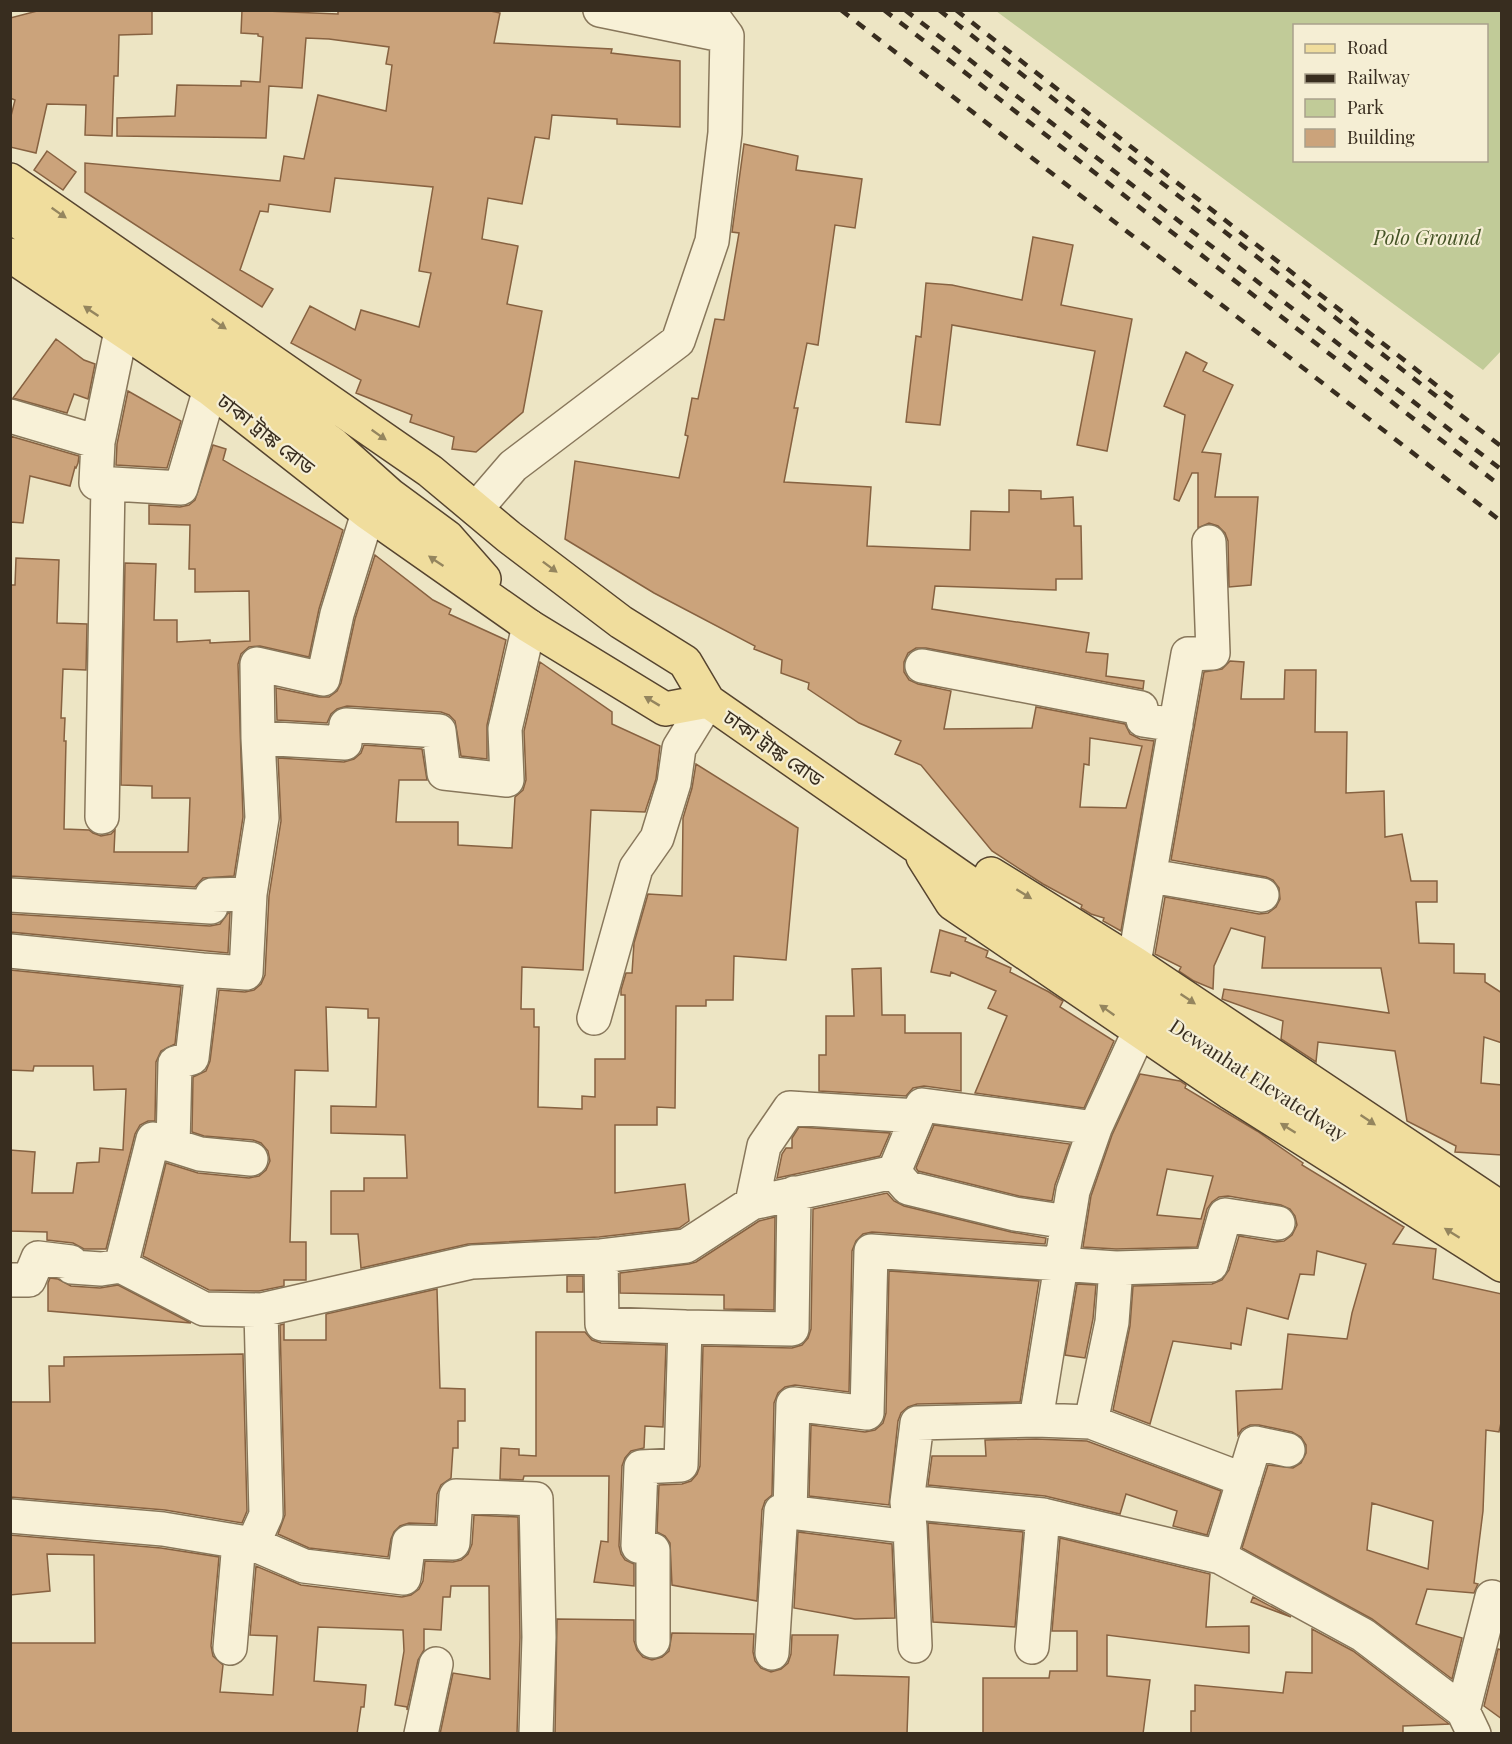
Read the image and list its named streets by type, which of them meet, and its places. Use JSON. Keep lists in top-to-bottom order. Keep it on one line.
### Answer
{"streets":{"main road":["ঢাকা ট্রাঙ্ক রোড","Dewanhat Elevatedway"]},"crossings":[["ঢাকা ট্রাঙ্ক রোড","Dewanhat Elevatedway"]],"parks":["Polo Ground"],"legend":["Road","Railway","Park","Building"]}
